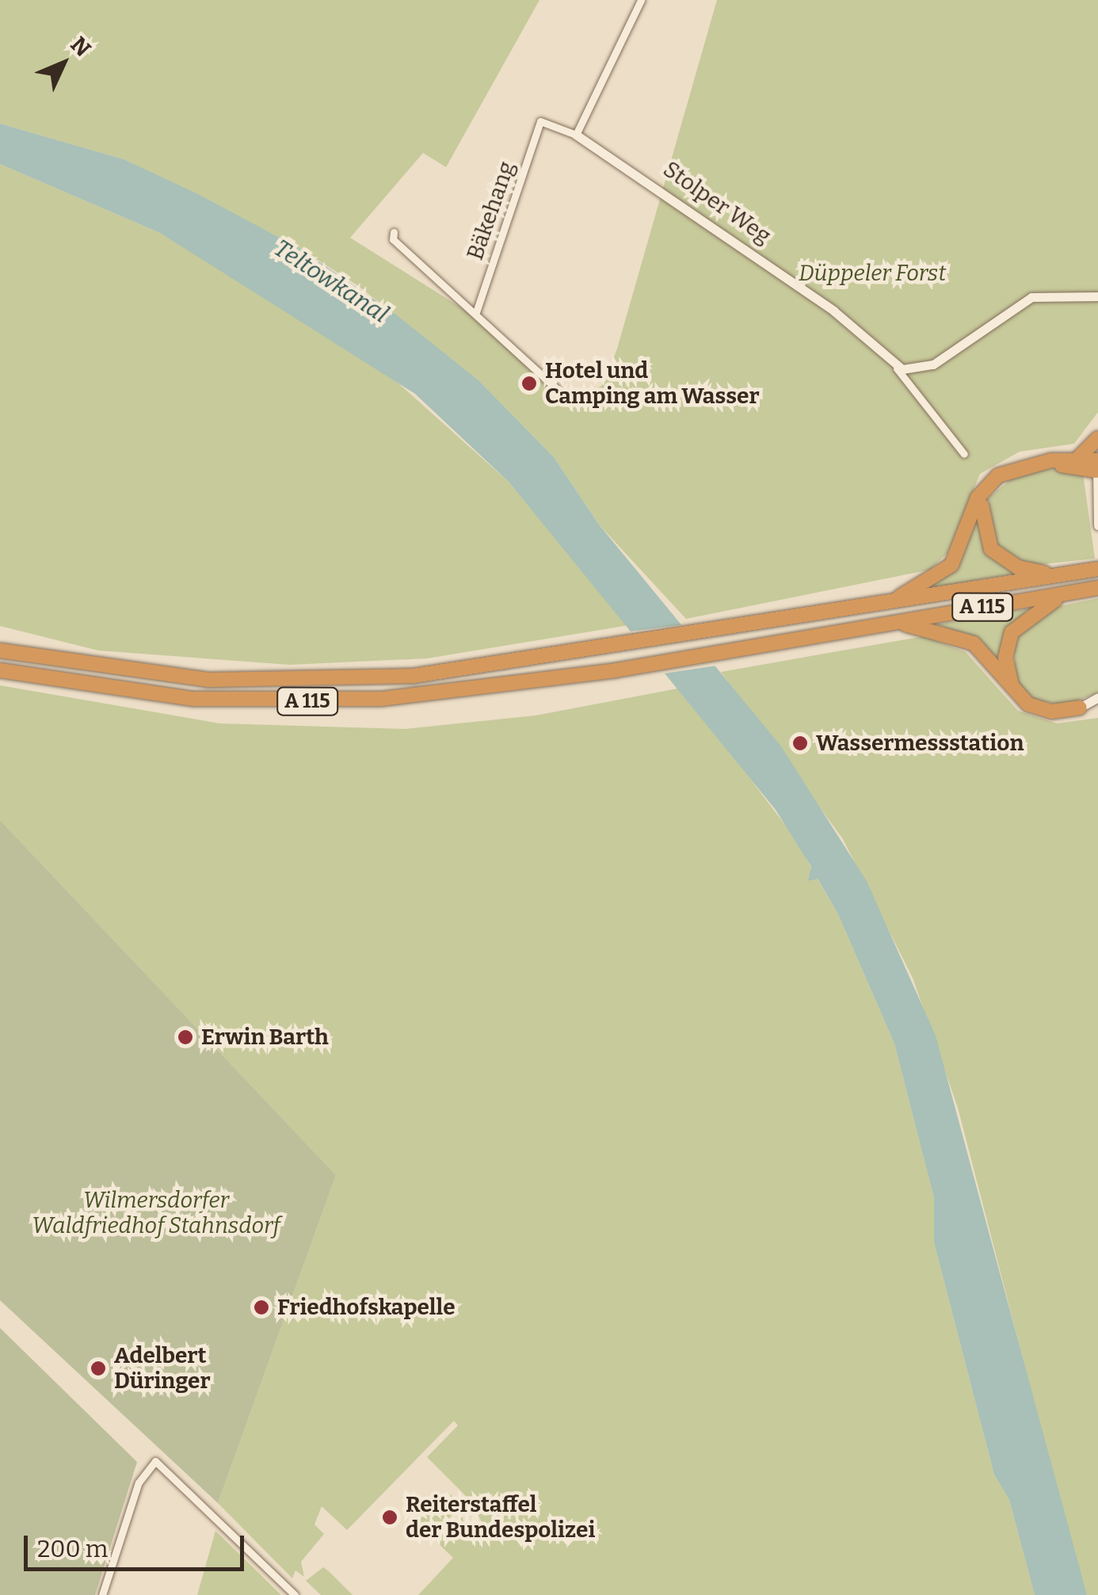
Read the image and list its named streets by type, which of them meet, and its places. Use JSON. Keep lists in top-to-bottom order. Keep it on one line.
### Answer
{"streets":{"highway":["A 115"],"street":["Stolper Weg","Bäkehang"]},"crossings":[["Stolper Weg","Bäkehang"]],"water":["Teltowkanal"],"parks":["Düppeler Forst","Wilmersdorfer Waldfriedhof Stahnsdorf"],"places":["Hotel und Camping am Wasser","Wassermessstation","Erwin Barth","Friedhofskapelle","Adelbert Düringer","Reiterstaffel der Bundespolizei"],"scale_bar":"200 m","north":"top right"}
